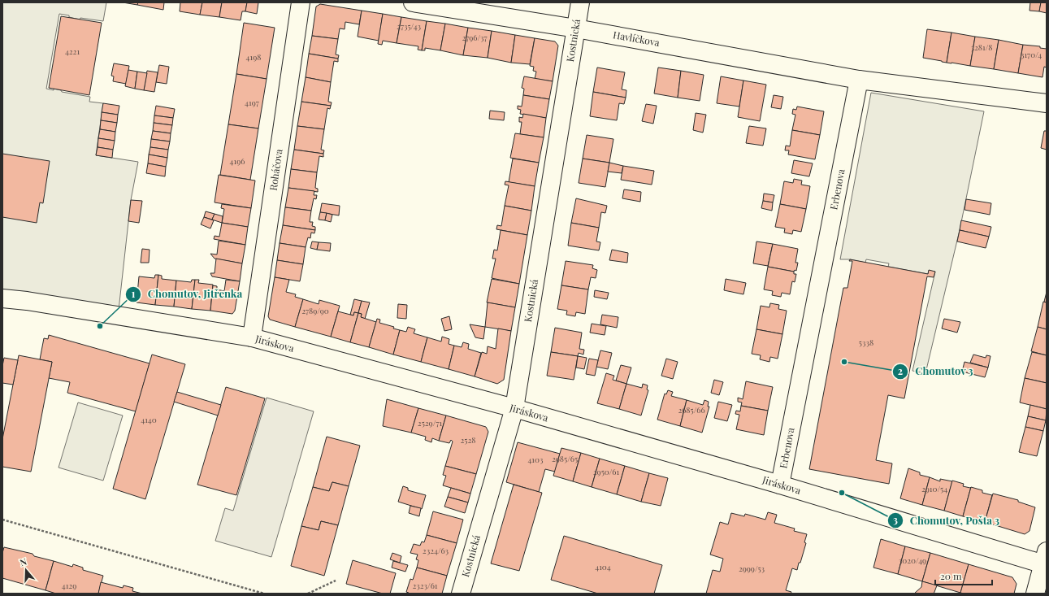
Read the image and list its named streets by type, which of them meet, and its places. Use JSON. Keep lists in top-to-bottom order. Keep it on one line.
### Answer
{"streets":{"street":["Havlíčkova","Kostnická","Roháčova","Erbenova","Jiráskova"]},"crossings":[["Havlíčkova","Kostnická"],["Havlíčkova","Erbenova"],["Kostnická","Jiráskova"],["Roháčova","Jiráskova"],["Erbenova","Jiráskova"]],"places":["Chomutov, Jitřenka","Chomutov 3","Chomutov, Pošta 3"],"house_numbers":["2735/43","2796/37","3281/8","4221","3170/4","4198","4197","4196","2789/90","5338","2685/66","4140","2529/71","2528","2985/65","4103","2950/61","2910/54","2324/63","3020/49","4104","2999/53","4129","2323/61"],"scale_bar":"20 m","north":"top"}
